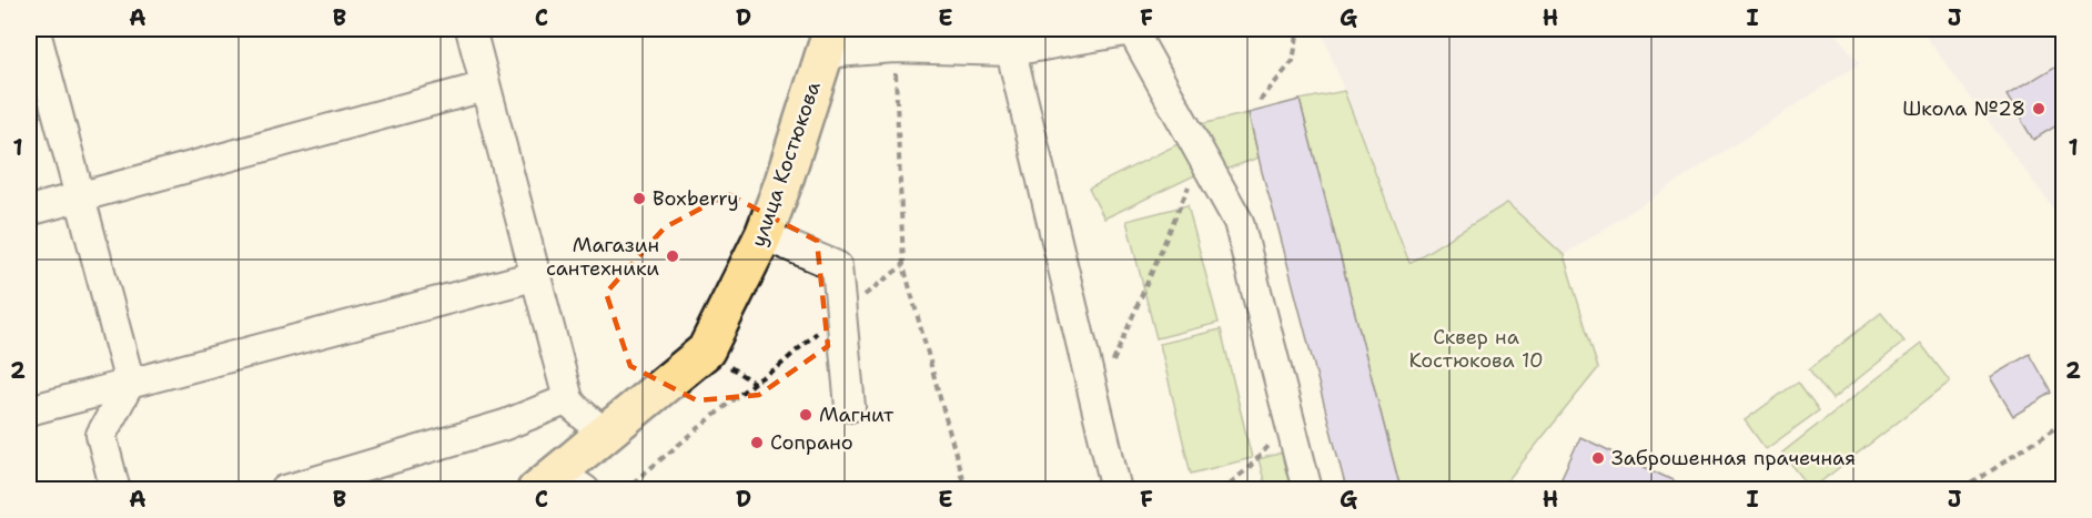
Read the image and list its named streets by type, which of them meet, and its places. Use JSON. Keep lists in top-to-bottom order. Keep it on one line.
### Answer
{"streets":{"main road":["улица Костюкова"]},"parks":["Сквер на Костюкова 10"],"places":["Школа №28","Boxberry","Магазин сантехники","Магнит","Сопрано","Заброшенная прачечная"],"grid":{"columns":["A","B","C","D","E","F","G","H","I","J"],"rows":["1","2"]}}
